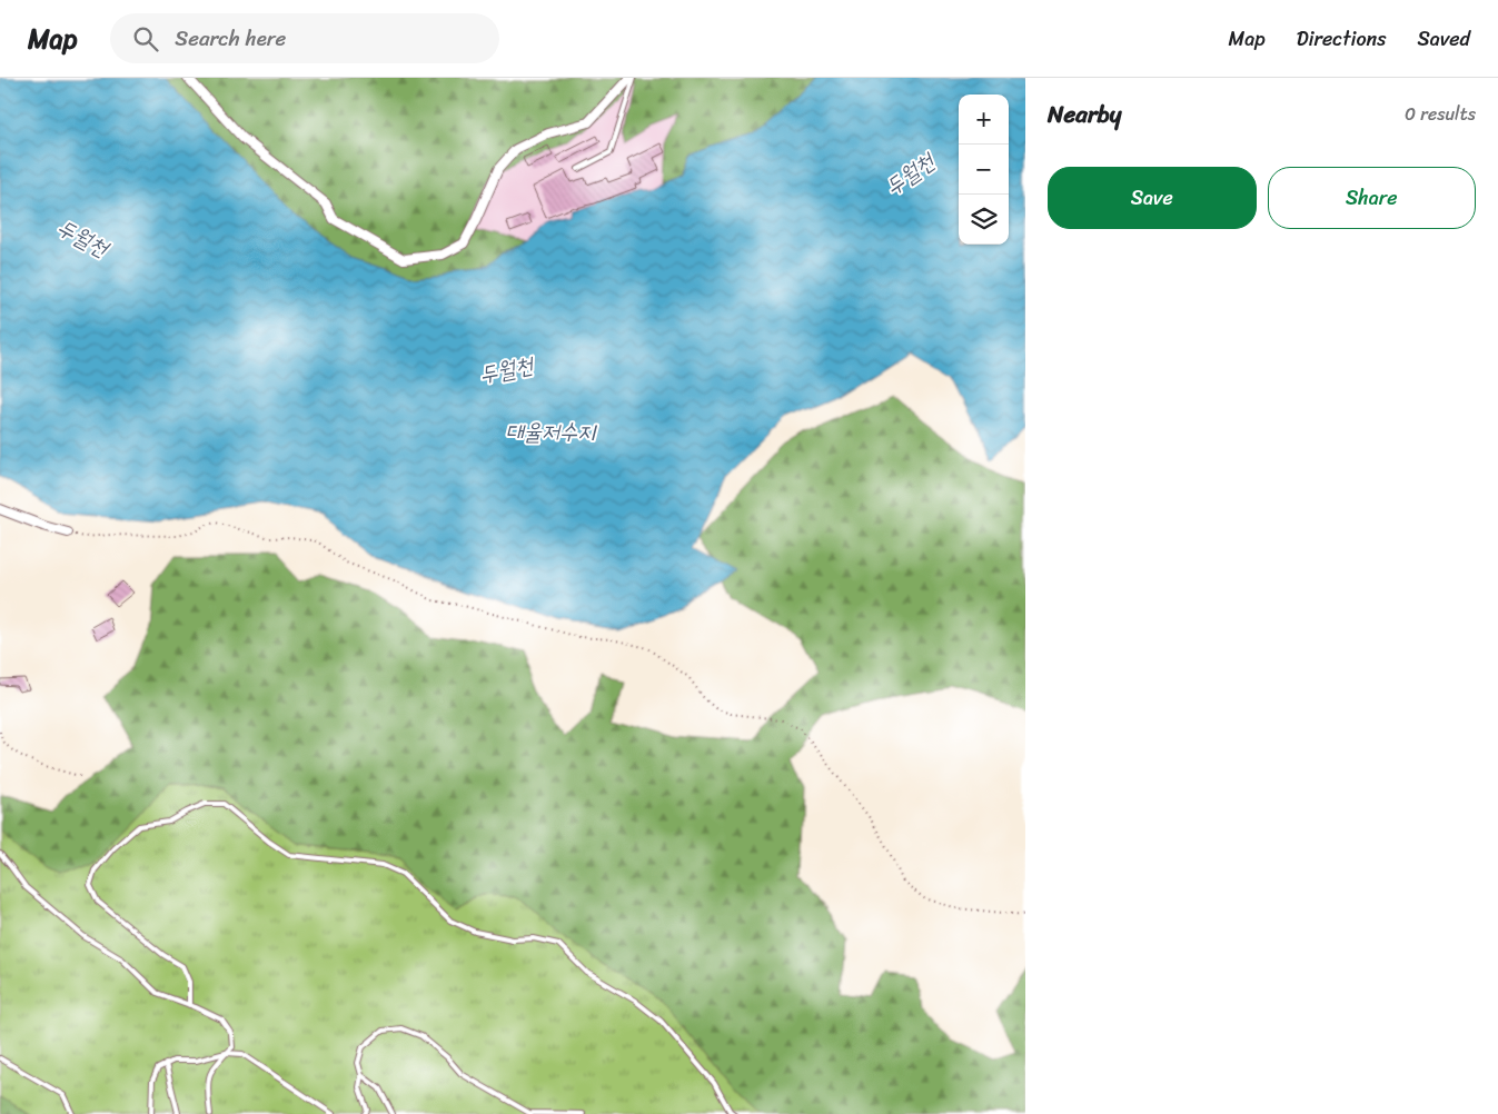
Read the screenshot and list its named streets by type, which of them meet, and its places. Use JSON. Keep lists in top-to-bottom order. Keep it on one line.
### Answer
{"water":["두월천","대율저수지"],"page":{"header":"Map","search":"Search here","nav":["Map","Directions","Saved"],"heading":["Nearby","0 results"],"map_buttons":["+","−"],"buttons":["Save","Share"]}}
